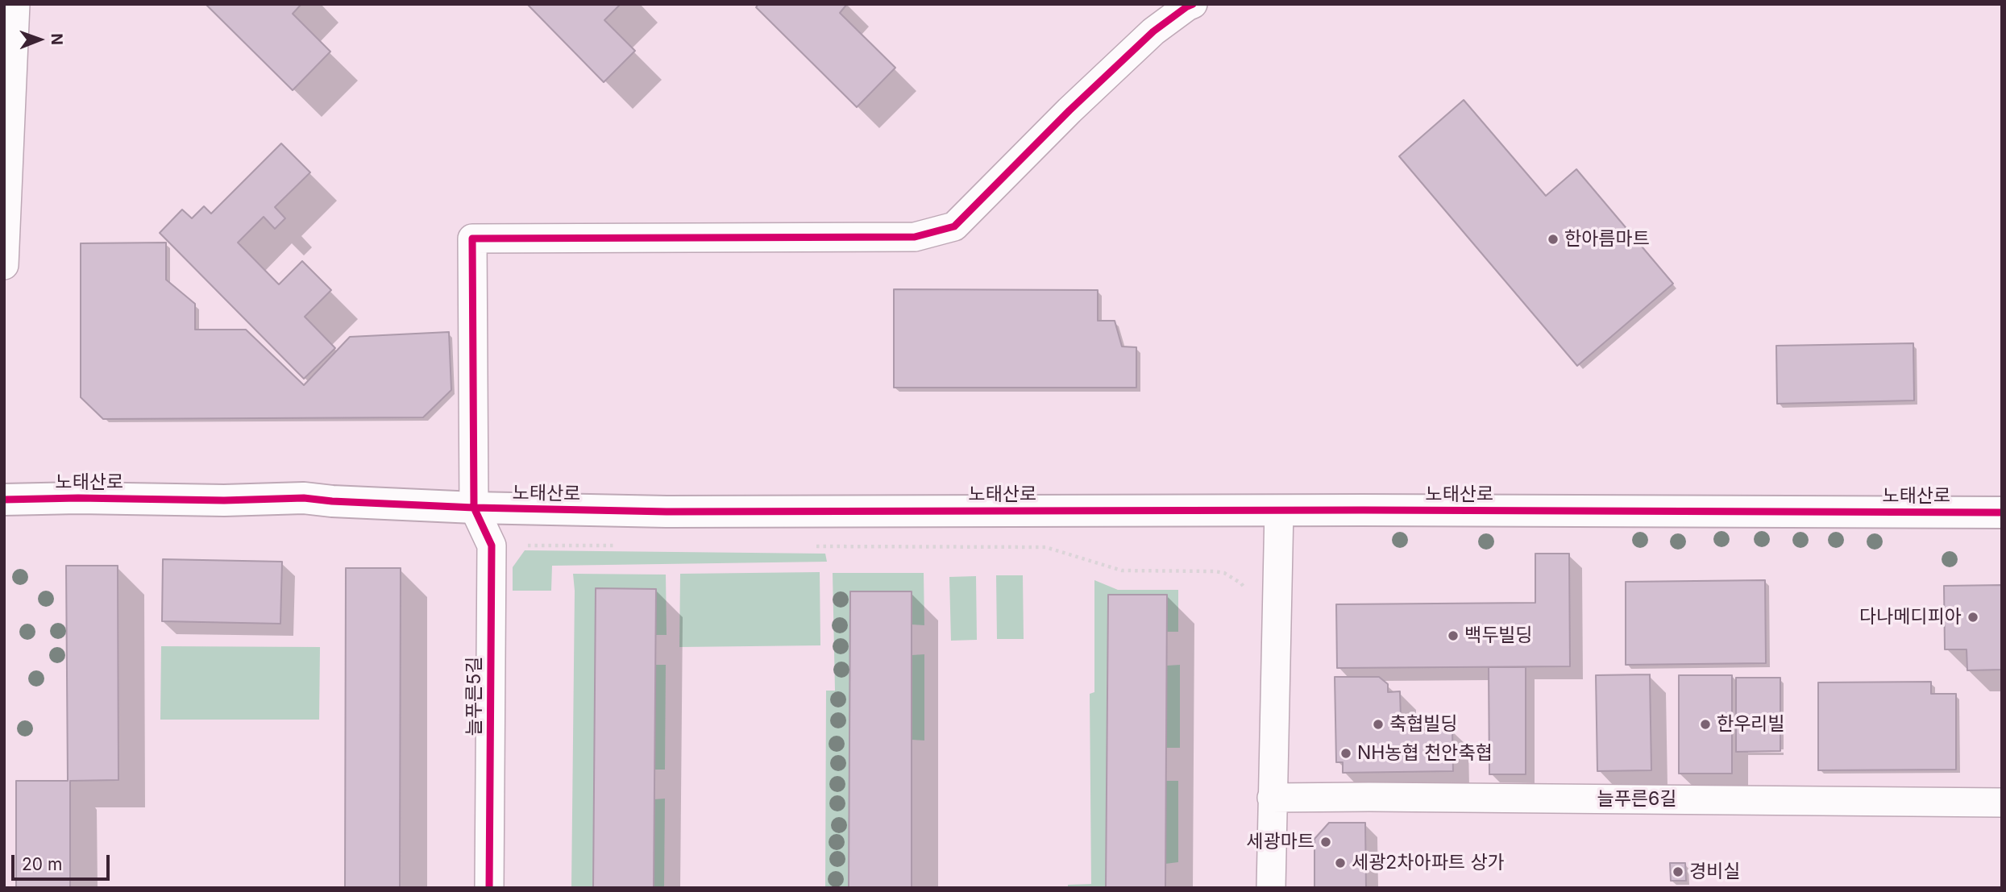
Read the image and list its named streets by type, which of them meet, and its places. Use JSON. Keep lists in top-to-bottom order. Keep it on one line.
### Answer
{"streets":{"street":["노태산로","늘푸른5길","늘푸른6길"]},"crossings":[["노태산로","늘푸른5길"]],"places":["한아름마트","다나메디피아","백두빌딩","축협빌딩","한우리빌","NH농협 천안축협","세광마트","세광2차아파트 상가","경비실"],"scale_bar":"20 m","north":"right"}
